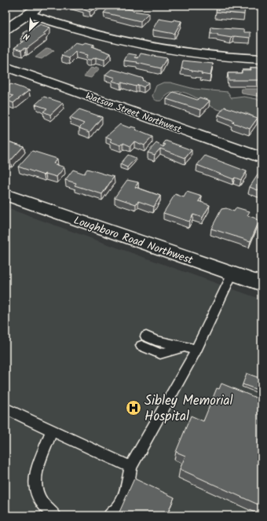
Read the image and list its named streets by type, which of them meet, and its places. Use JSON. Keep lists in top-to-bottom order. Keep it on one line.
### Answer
{"streets":{"street":["Watson Street Northwest","Loughboro Road Northwest"]},"places":{"hospital":["Sibley Memorial Hospital"]},"north":"bottom left"}
